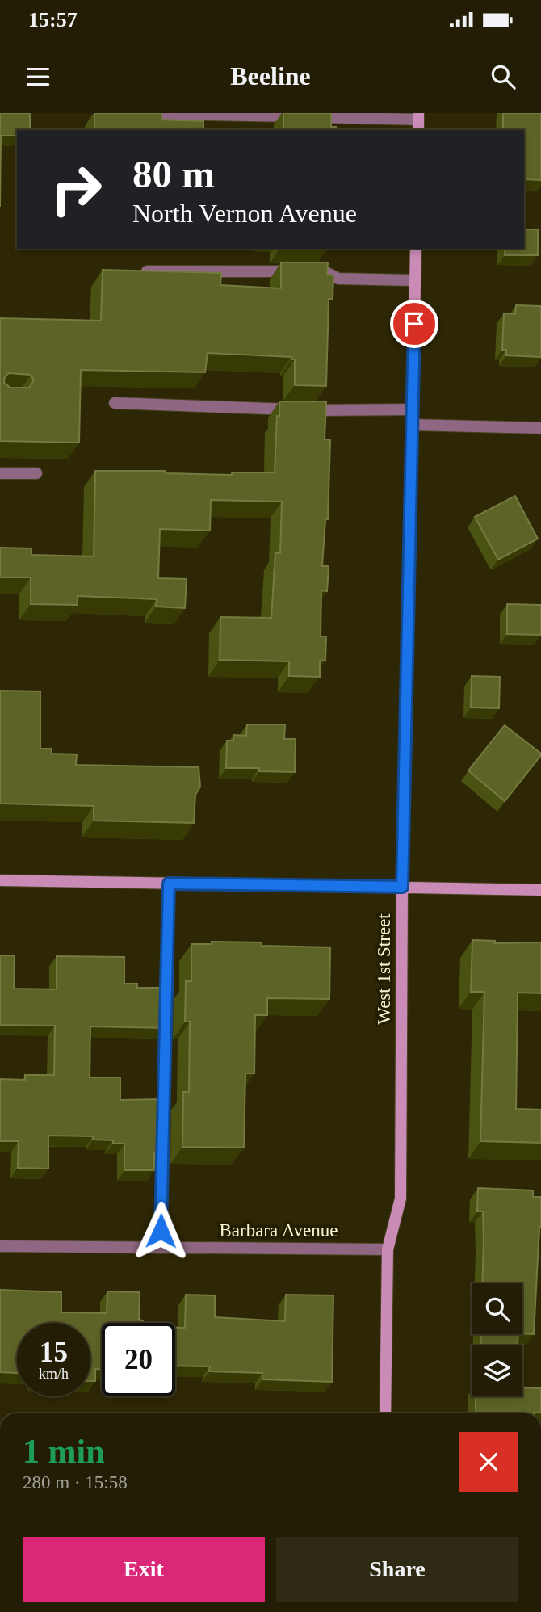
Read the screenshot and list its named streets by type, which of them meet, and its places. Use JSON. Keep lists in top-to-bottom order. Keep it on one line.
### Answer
{"streets":{"street":["West 1st Street","Barbara Avenue"]},"crossings":[["West 1st Street","Barbara Avenue"]],"page":{"status":"15:57","header":"Beeline","turn":["80 m","North Vernon Avenue"],"speed":"15 km/h","limit":"20","heading":["1 min","280 m · 15:58"],"buttons":["Exit","Share"]}}
